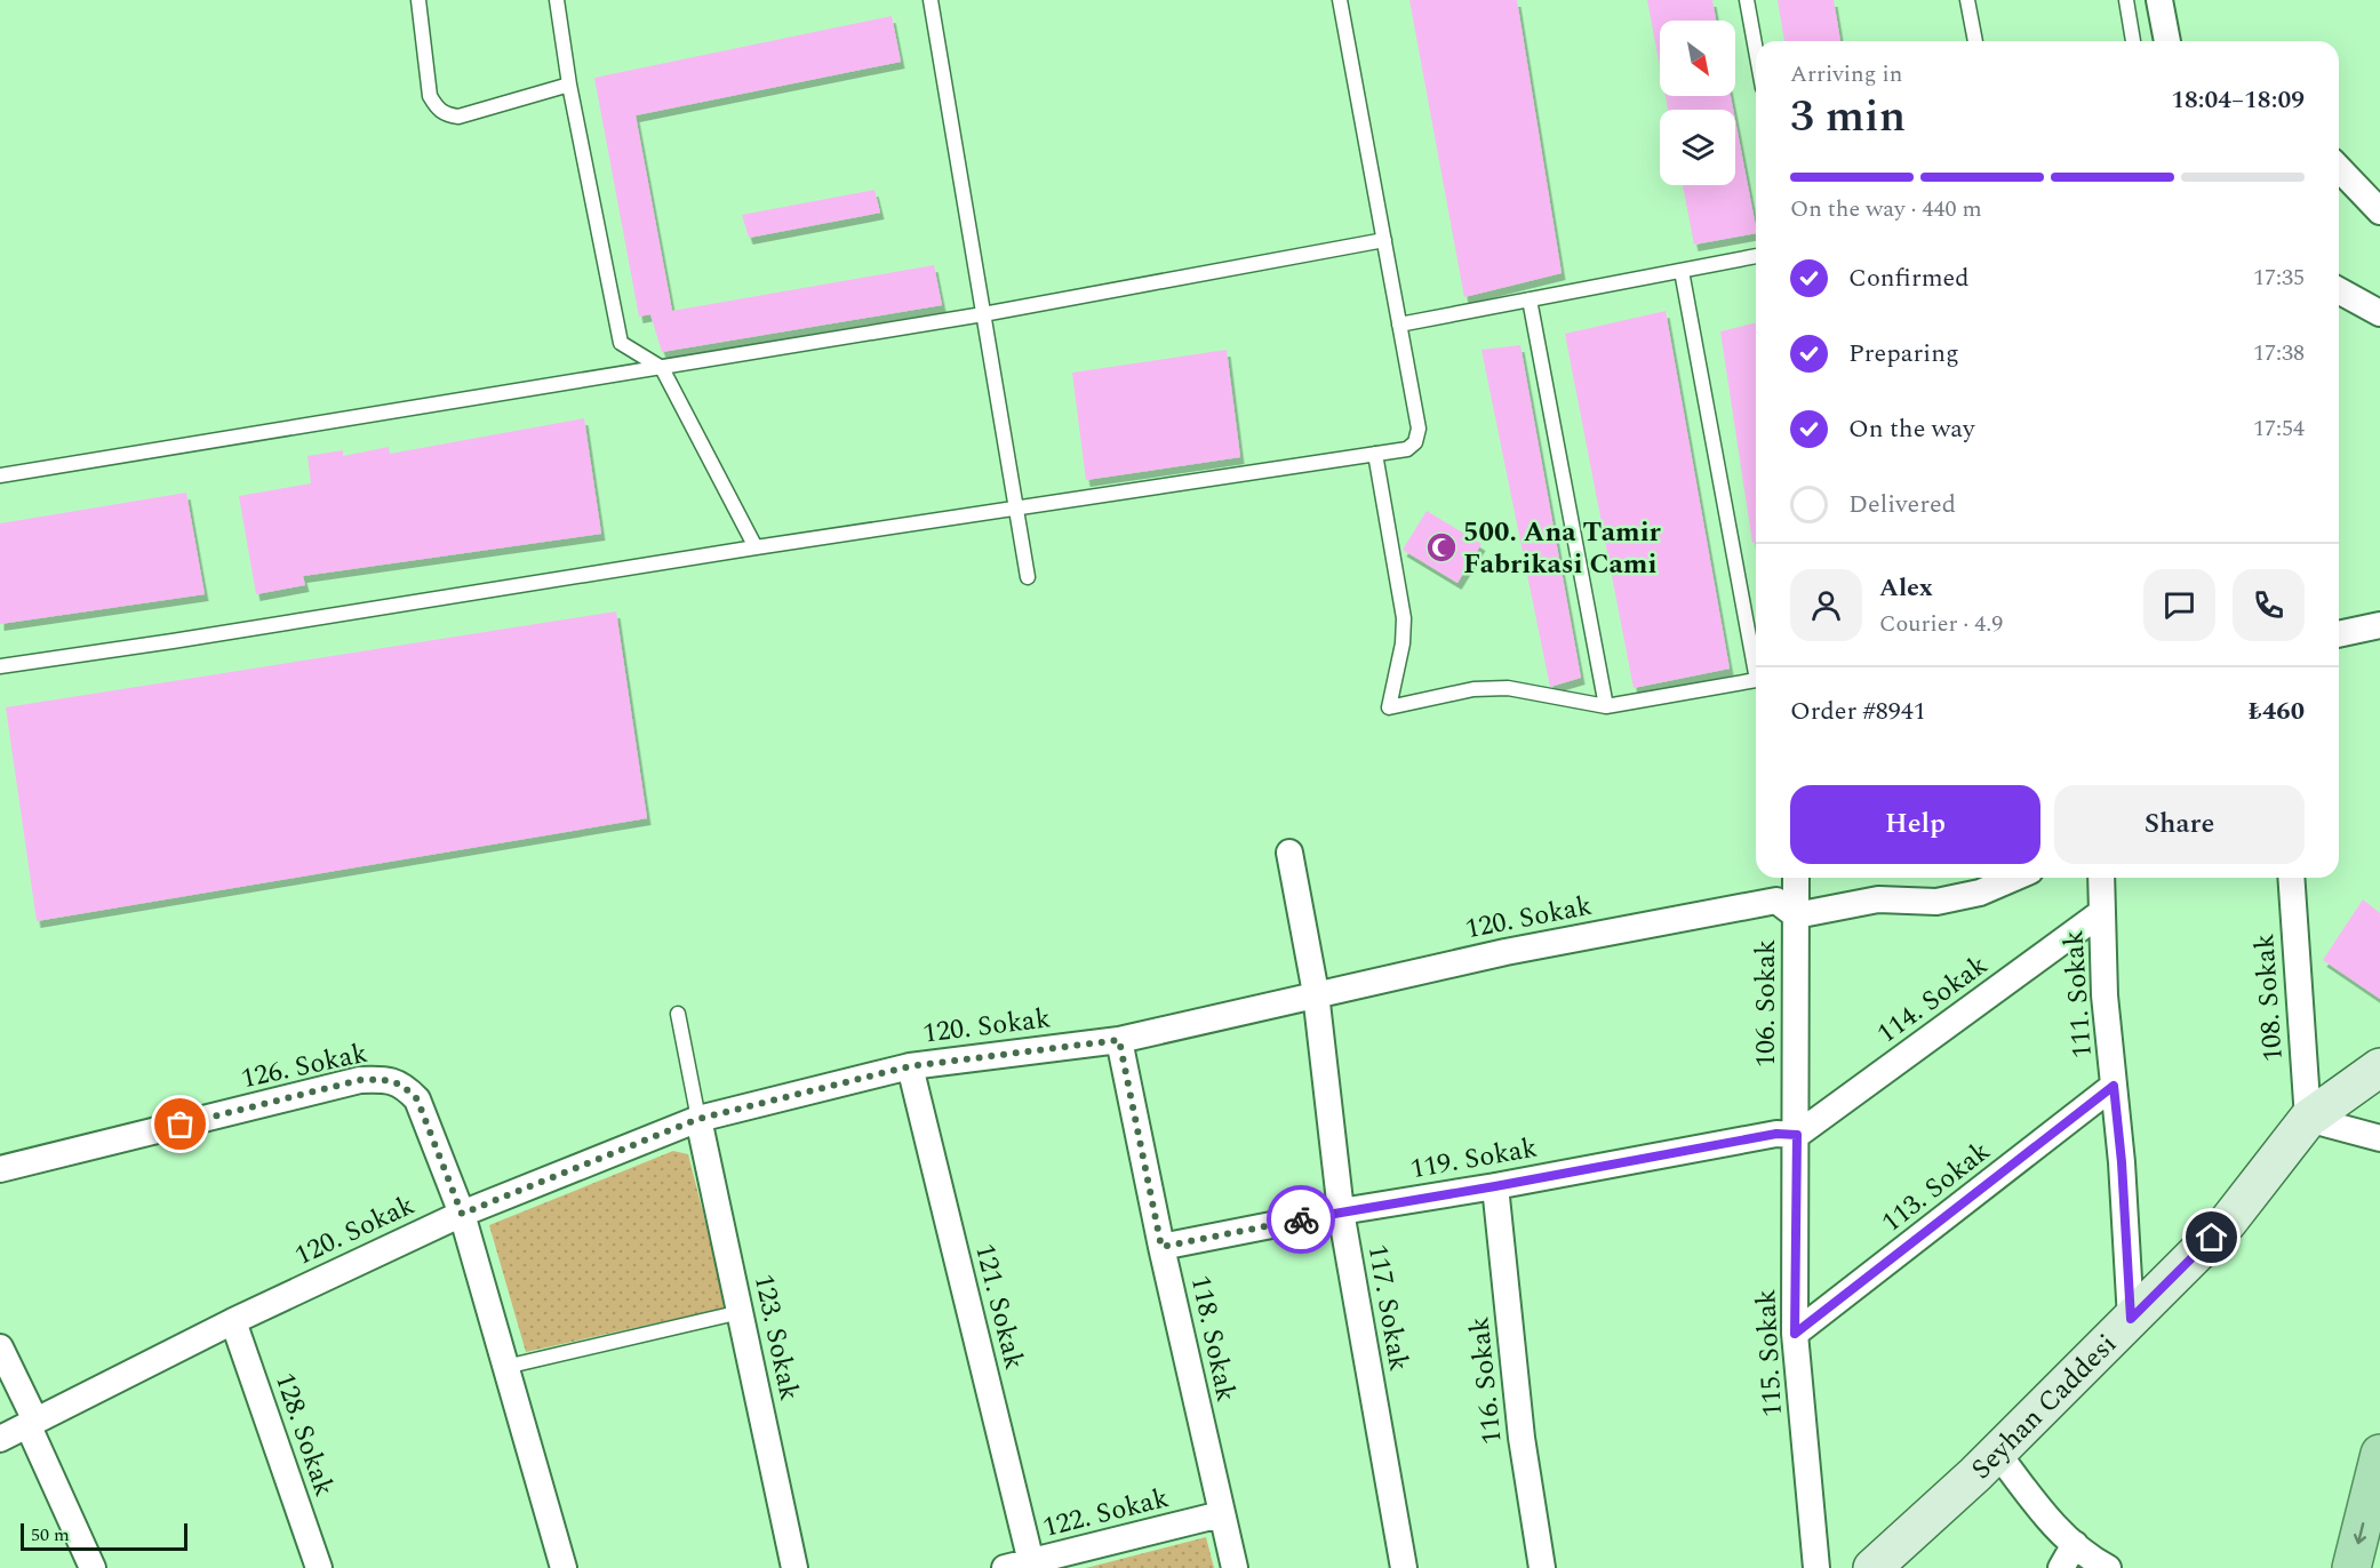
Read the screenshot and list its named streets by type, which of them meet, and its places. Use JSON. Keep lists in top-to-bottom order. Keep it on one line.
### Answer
{"streets":{"main road":["Seyhan Caddesi"],"street":["120. Sokak","111. Sokak","108. Sokak","114. Sokak","106. Sokak","126. Sokak","119. Sokak","113. Sokak","121. Sokak","117. Sokak","123. Sokak","118. Sokak","115. Sokak","116. Sokak","128. Sokak","122. Sokak"]},"crossings":[["120. Sokak","106. Sokak"],["120. Sokak","126. Sokak"],["120. Sokak","121. Sokak"],["120. Sokak","117. Sokak"],["120. Sokak","123. Sokak"],["120. Sokak","118. Sokak"],["120. Sokak","128. Sokak"],["111. Sokak","114. Sokak"],["111. Sokak","113. Sokak"],["111. Sokak","Seyhan Caddesi"],["108. Sokak","Seyhan Caddesi"],["114. Sokak","106. Sokak"],["114. Sokak","119. Sokak"],["114. Sokak","115. Sokak"],["106. Sokak","119. Sokak"],["106. Sokak","115. Sokak"],["119. Sokak","117. Sokak"],["119. Sokak","118. Sokak"],["119. Sokak","115. Sokak"],["119. Sokak","116. Sokak"],["113. Sokak","115. Sokak"],["121. Sokak","122. Sokak"],["118. Sokak","122. Sokak"]],"places":{"mosque":["500. Ana Tamir Fabrikasi Cami"]},"scale_bar":"50 m","north":"bottom right","page":{"heading":["3 min","Arriving in","18:04–18:09"],"panel":["Alex","Courier · 4.9","Order #8941","₺460"],"bar":"On the way · 440 m","list":[["Confirmed","17:35"],["Preparing","17:38"],["On the way","17:54"],"Delivered"],"buttons":["Help","Share"],"scale":"50 m"}}
